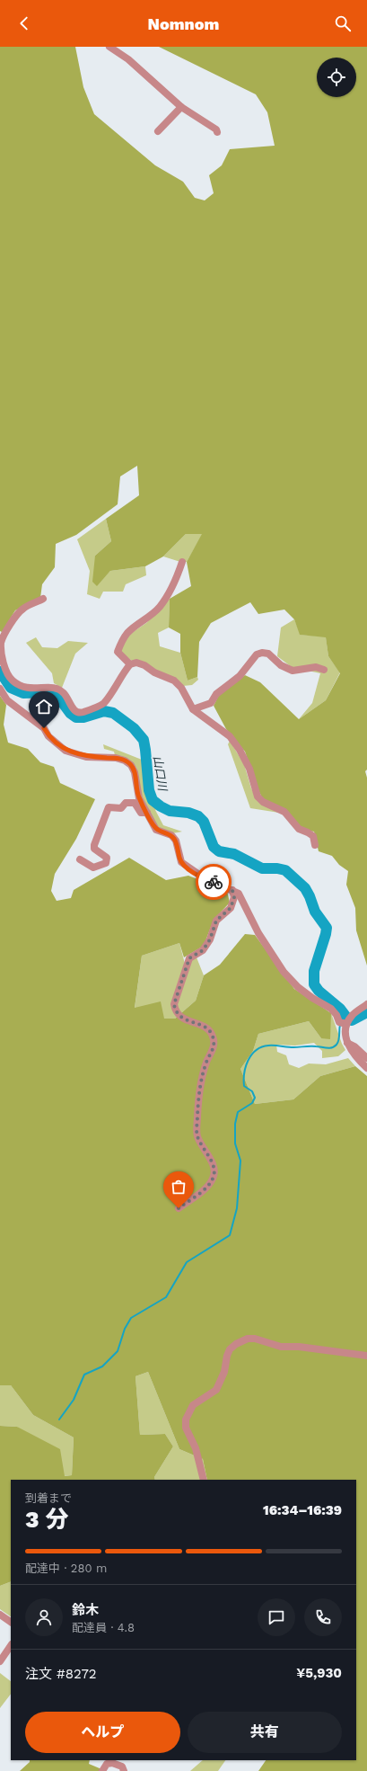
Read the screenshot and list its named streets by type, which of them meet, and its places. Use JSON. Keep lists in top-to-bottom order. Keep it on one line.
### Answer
{"water":["山口川"],"page":{"header":"Nomnom","heading":["3 分","到着まで","16:34–16:39"],"panel":["鈴木","配達員 · 4.8","注文 #8272","¥5,930"],"bar":"配達中 · 280 m","buttons":["ヘルプ","共有"]}}
